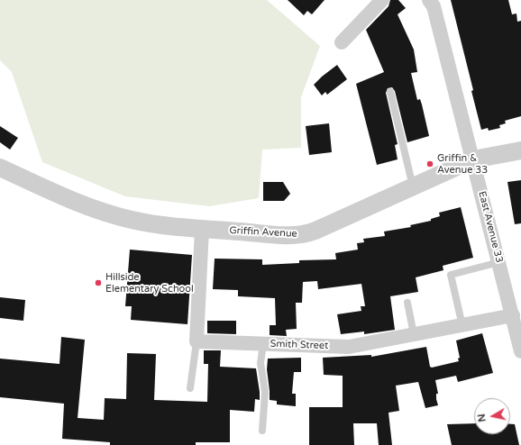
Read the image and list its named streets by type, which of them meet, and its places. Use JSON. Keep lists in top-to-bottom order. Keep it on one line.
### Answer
{"streets":{"street":["East Avenue 33","Griffin Avenue","Smith Street"]},"crossings":[["East Avenue 33","Griffin Avenue"],["East Avenue 33","Smith Street"]],"places":["Griffin & Avenue 33","Hillside Elementary School"],"north":"left"}
